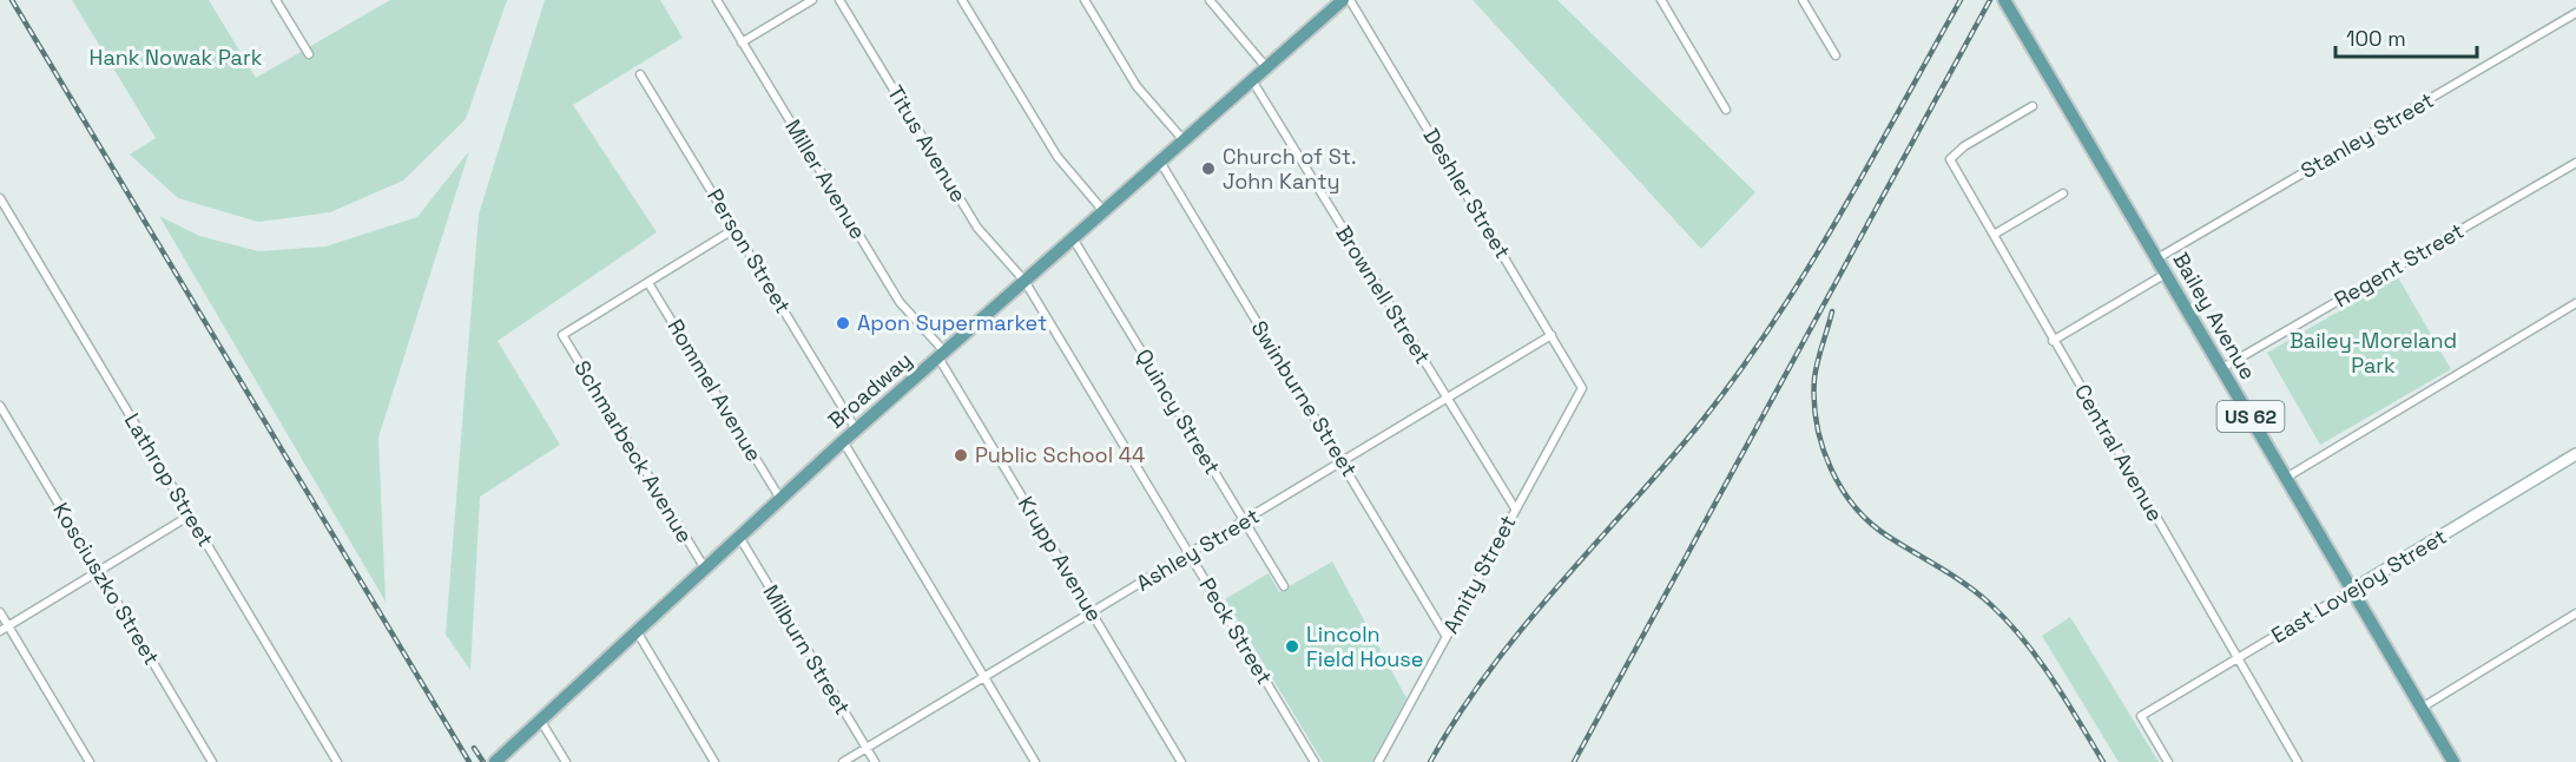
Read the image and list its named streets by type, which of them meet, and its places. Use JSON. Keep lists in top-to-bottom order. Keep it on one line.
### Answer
{"streets":{"main road":["Bailey Avenue","Broadway","US 62"],"street":["Stanley Street","Titus Avenue","Miller Avenue","Deshler Street","Person Street","Regent Street","Brownell Street","Rommel Avenue","Swinburne Street","Quincy Street","Schmarbeck Avenue","Central Avenue","Lathrop Street","Ashley Street","Krupp Avenue","Amity Street","Kosciuszko Street","East Lovejoy Street","Peck Street","Milburn Street"]},"crossings":[["Stanley Street","Bailey Avenue"],["Titus Avenue","Broadway"],["Titus Avenue","Peck Street"],["Miller Avenue","Broadway"],["Miller Avenue","Krupp Avenue"],["Deshler Street","Ashley Street"],["Deshler Street","Amity Street"],["Person Street","Broadway"],["Regent Street","Bailey Avenue"],["Brownell Street","Broadway"],["Brownell Street","Ashley Street"],["Brownell Street","Amity Street"],["Bailey Avenue","East Lovejoy Street"],["Rommel Avenue","Broadway"],["Rommel Avenue","Schmarbeck Avenue"],["Broadway","Swinburne Street"],["Broadway","Quincy Street"],["Broadway","Schmarbeck Avenue"],["Broadway","Krupp Avenue"],["Broadway","Peck Street"],["Broadway","Milburn Street"],["Swinburne Street","Ashley Street"],["Swinburne Street","Amity Street"],["Quincy Street","Ashley Street"],["Central Avenue","East Lovejoy Street"],["Ashley Street","Krupp Avenue"],["Ashley Street","Peck Street"],["Ashley Street","Milburn Street"]],"parks":["Hank Nowak Park","Bailey-Moreland Park"],"places":["Church of St. John Kanty","Apon Supermarket","Public School 44","Lincoln Field House"],"scale_bar":"100 m"}
